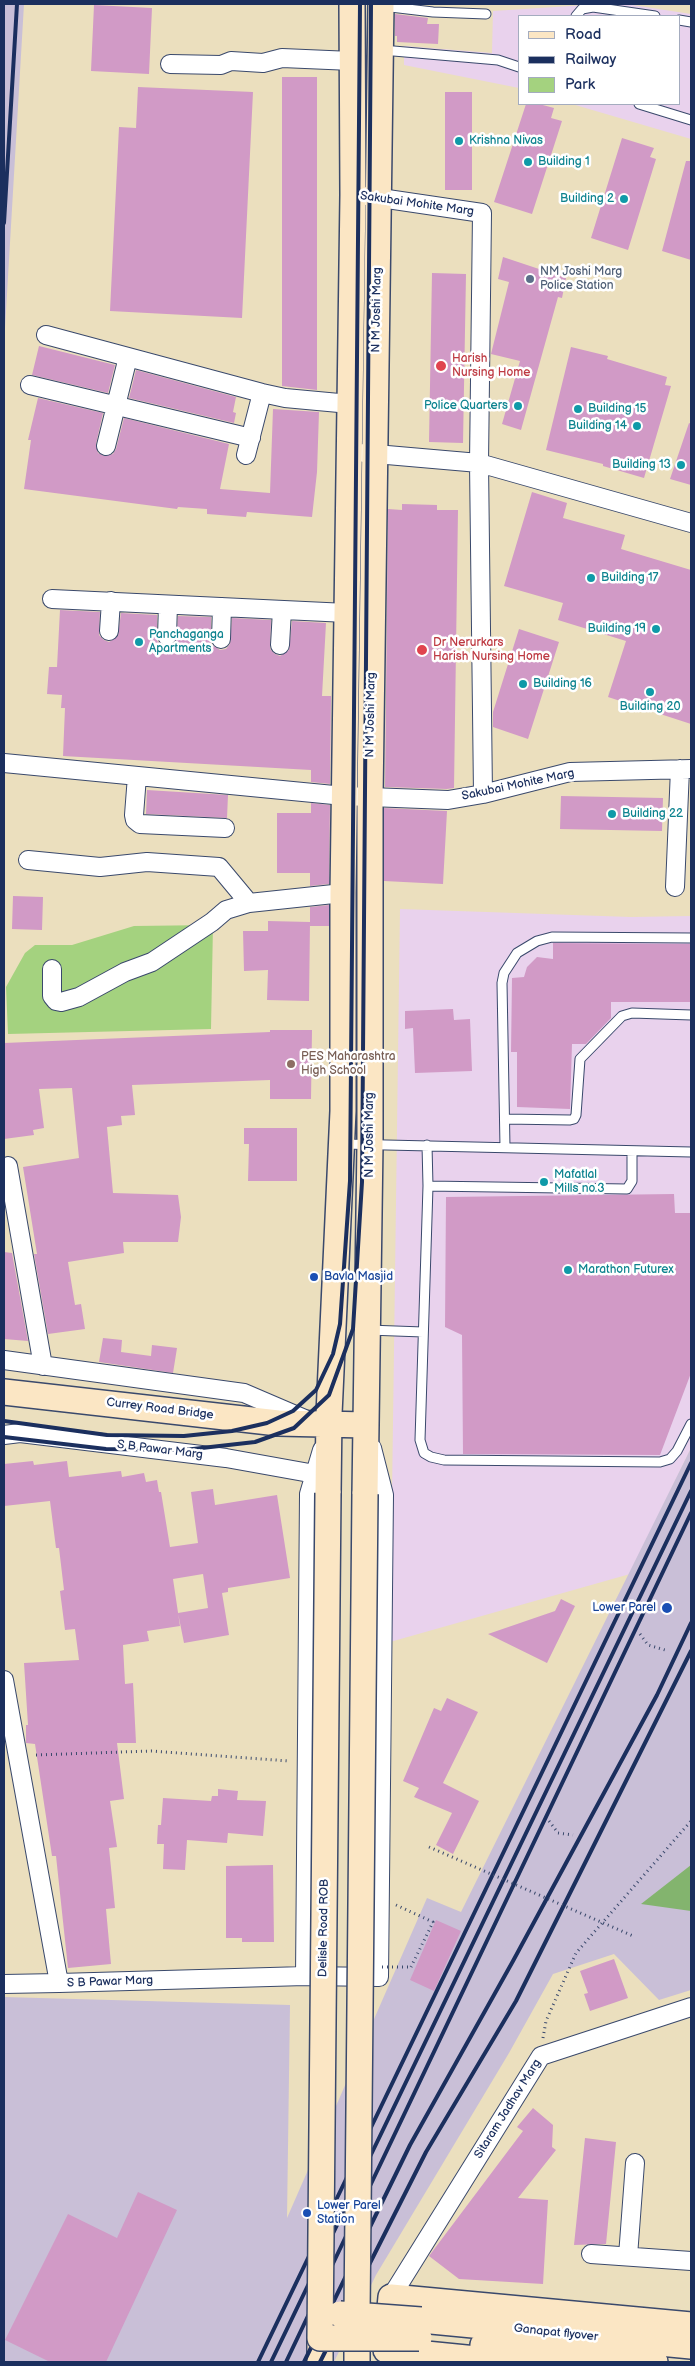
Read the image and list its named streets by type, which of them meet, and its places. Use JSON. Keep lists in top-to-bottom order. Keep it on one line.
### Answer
{"streets":{"main road":["N M Joshi Marg","Currey Road Bridge","Delisle Road ROB","Ganapat flyover"],"street":["Sakubai Mohite Marg","S B Pawar Marg","Sitaram Jadhav Marg"]},"crossings":[["Sakubai Mohite Marg","N M Joshi Marg"],["N M Joshi Marg","Currey Road Bridge"],["N M Joshi Marg","Delisle Road ROB"],["Currey Road Bridge","Delisle Road ROB"],["S B Pawar Marg","Delisle Road ROB"]],"places":["Krishna Nivas","Building 1","Building 2","NM Joshi Marg Police Station","Harish Nursing Home","Police Quarters","Building 15","Building 14","Building 13","Building 17","Building 19","Panchaganga Apartments","Dr Nerurkars Harish Nursing Home","Building 16","Building 20","Building 22","PES Maharashtra High School","Mafatlal Mills no.3","Marathon Futurex","Bavla Masjid","Lower Parel","Lower Parel Station"],"legend":["Road","Railway","Park"]}
